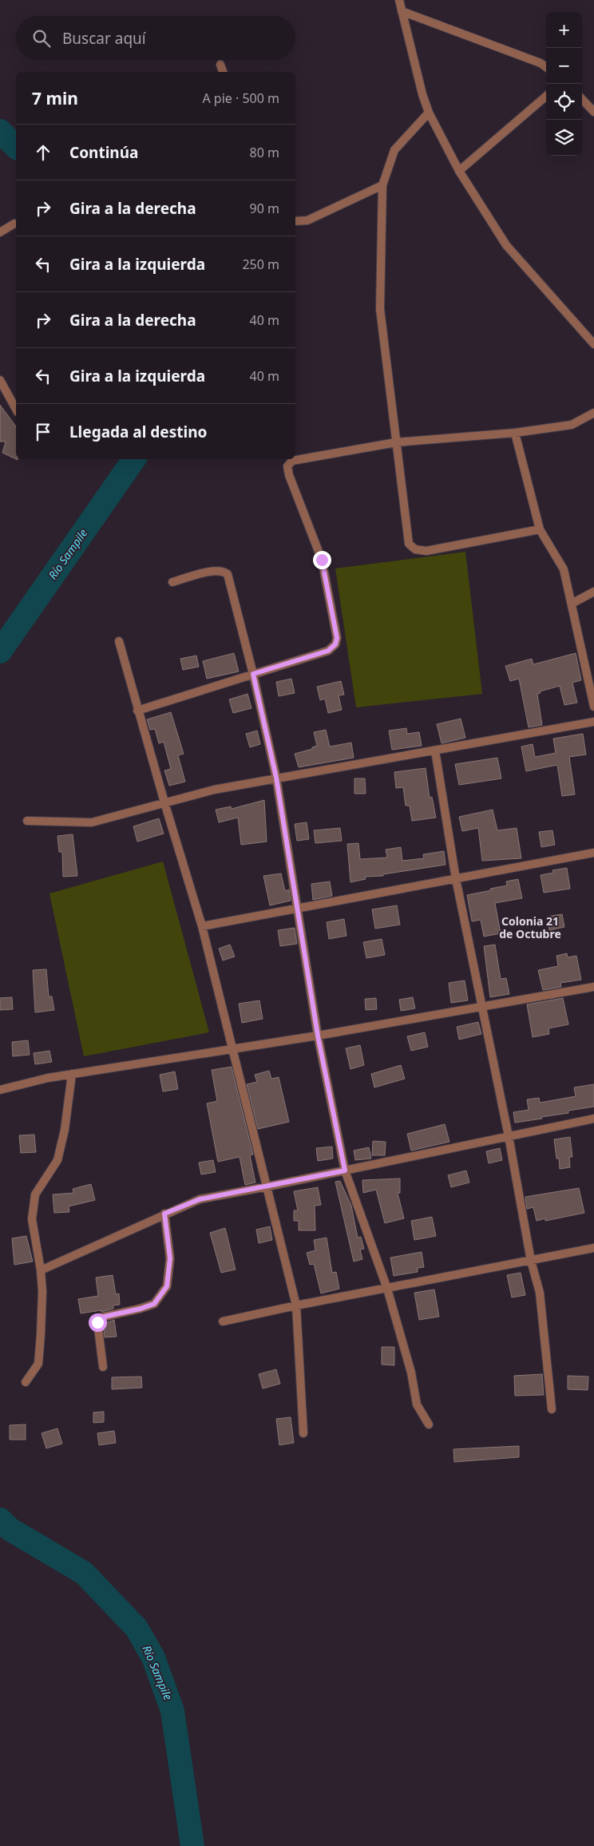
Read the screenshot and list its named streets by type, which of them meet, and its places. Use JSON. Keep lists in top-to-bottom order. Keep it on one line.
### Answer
{"districts":["Colonia 21 de Octubre"],"water":["Río Sampile"],"page":{"map_buttons":["+","−"],"search":"Buscar aquí","heading":["7 min","A pie · 500 m"],"list":[["Continúa","80 m"],["Gira a la derecha","90 m"],["Gira a la izquierda","250 m"],["Gira a la derecha","40 m"],["Gira a la izquierda","40 m"],"Llegada al destino"]}}
